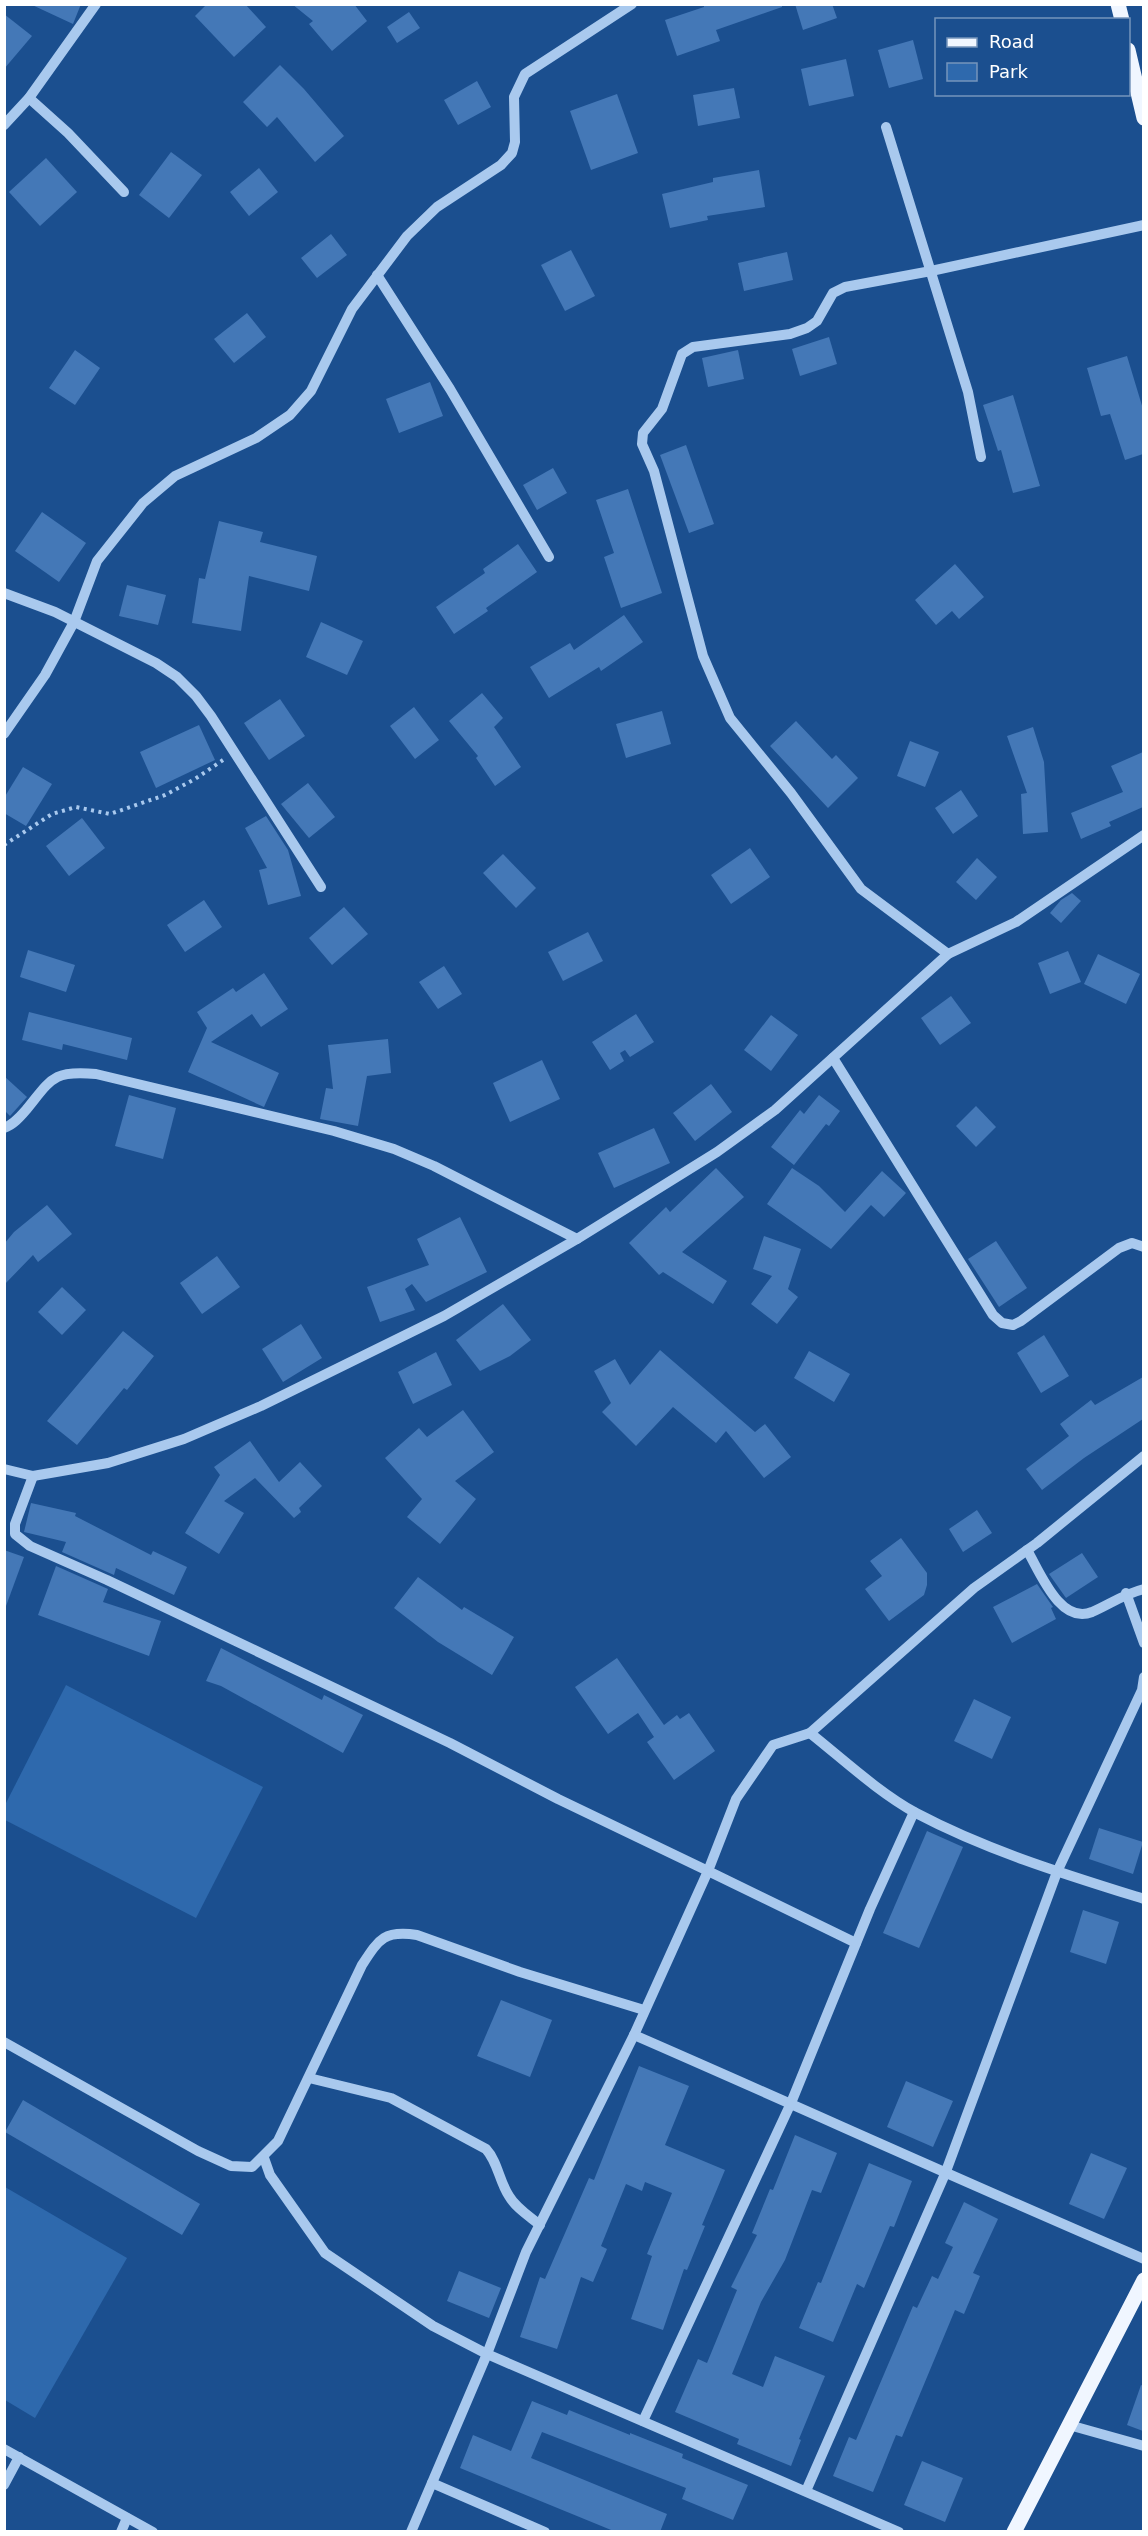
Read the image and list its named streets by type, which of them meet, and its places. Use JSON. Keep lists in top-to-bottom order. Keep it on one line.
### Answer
{"legend":["Road","Park"]}
